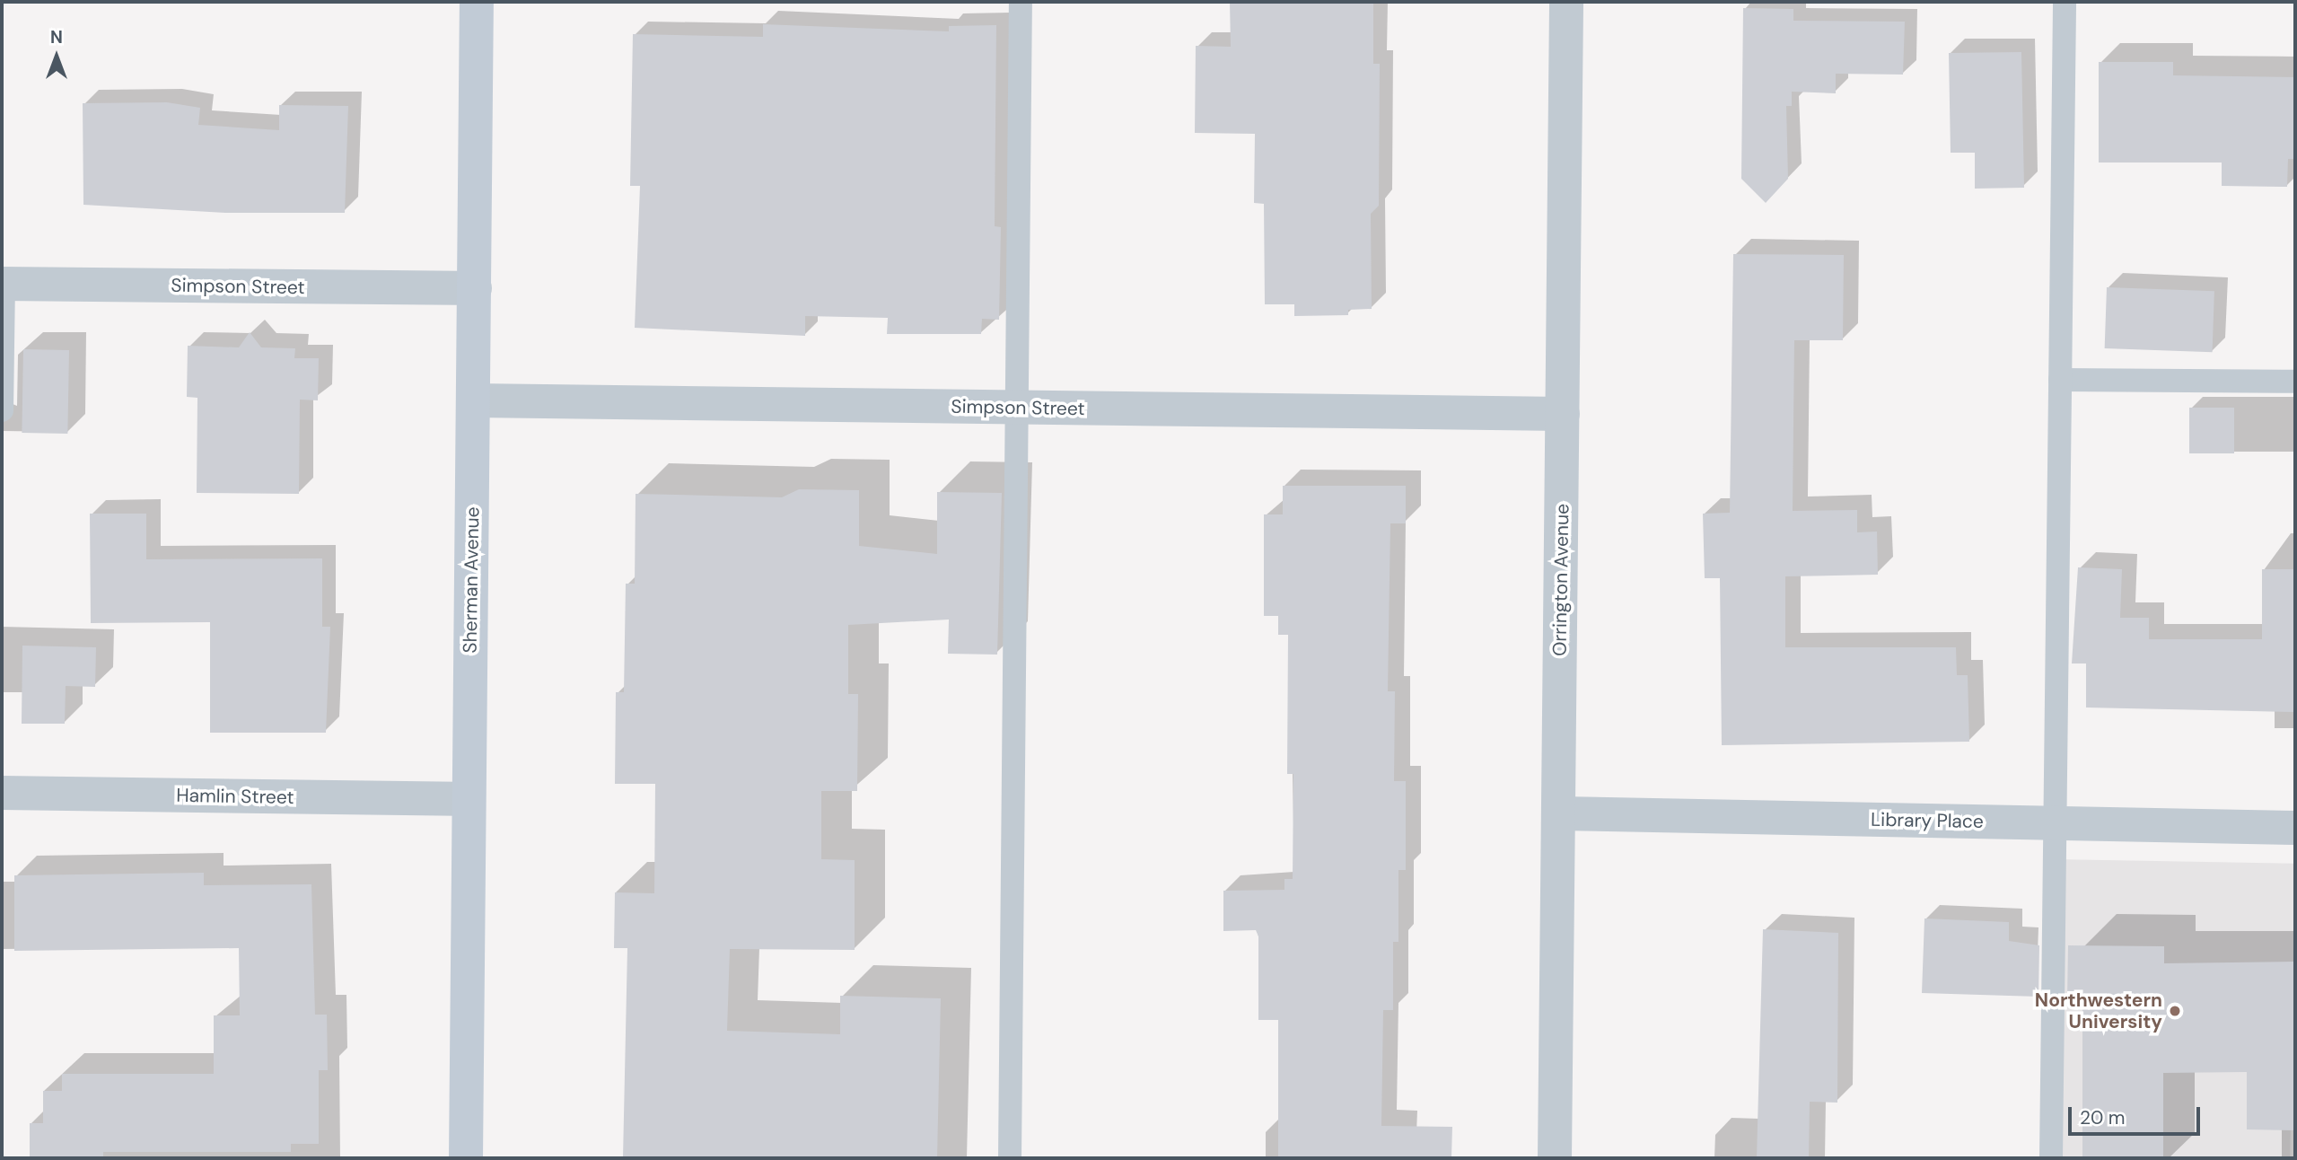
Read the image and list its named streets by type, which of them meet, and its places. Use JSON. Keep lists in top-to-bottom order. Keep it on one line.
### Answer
{"streets":{"street":["Simpson Street","Sherman Avenue","Orrington Avenue","Hamlin Street","Library Place"]},"crossings":[["Simpson Street","Sherman Avenue"],["Simpson Street","Orrington Avenue"],["Sherman Avenue","Hamlin Street"],["Orrington Avenue","Library Place"]],"places":["Northwestern University"],"scale_bar":"20 m","north":"top"}
